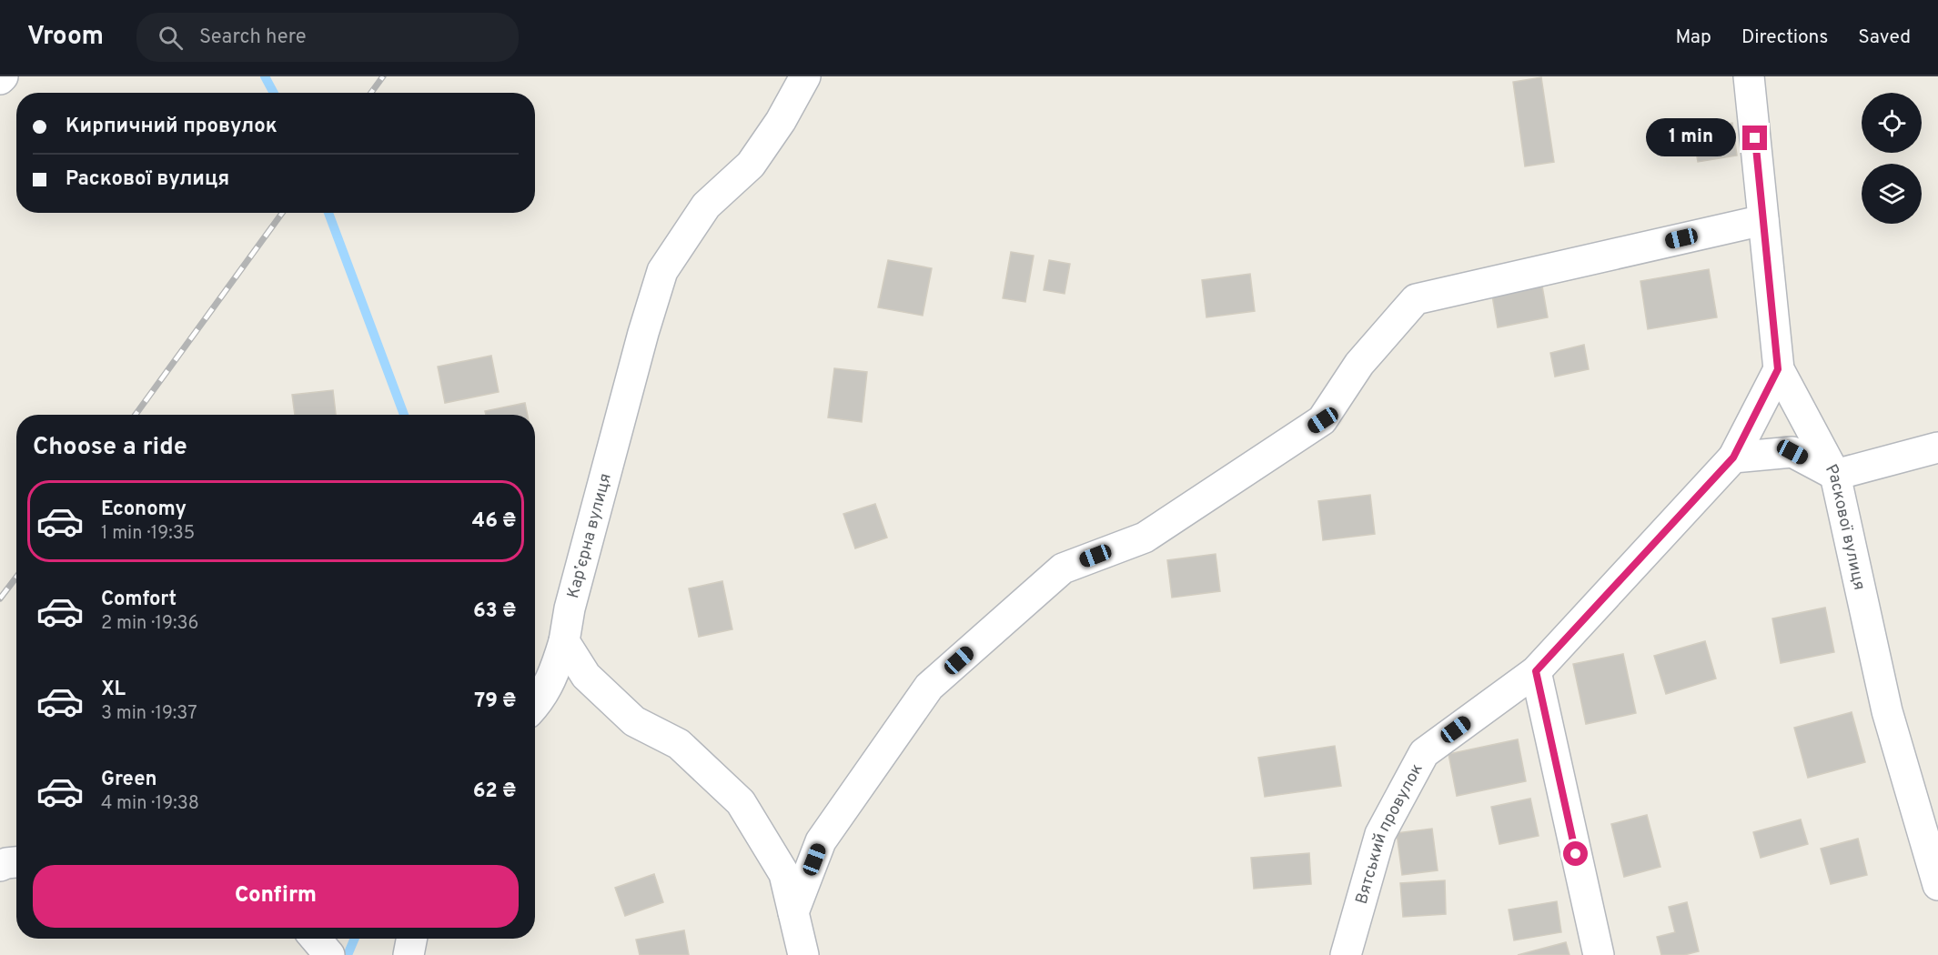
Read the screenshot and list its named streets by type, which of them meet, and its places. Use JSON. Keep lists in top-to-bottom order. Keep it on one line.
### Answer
{"streets":{"street":["Раскової вулиця","Карʼєрна вулиця","Вятський провулок"]},"crossings":[["Раскової вулиця","Вятський провулок"]],"page":{"header":"Vroom","search":"Search here","nav":["Map","Directions","Saved"],"banner":["Кирпичний провулок","Раскової вулиця"],"bubble":"1 min","heading":"Choose a ride","list":[{"name":"Economy","note":"1 min · 19:35","value":"46 ₴"},{"name":"Comfort","note":"2 min · 19:36","value":"63 ₴"},{"name":"XL","note":"3 min · 19:37","value":"79 ₴"},{"name":"Green","note":"4 min · 19:38","value":"62 ₴"}],"buttons":"Confirm"}}
